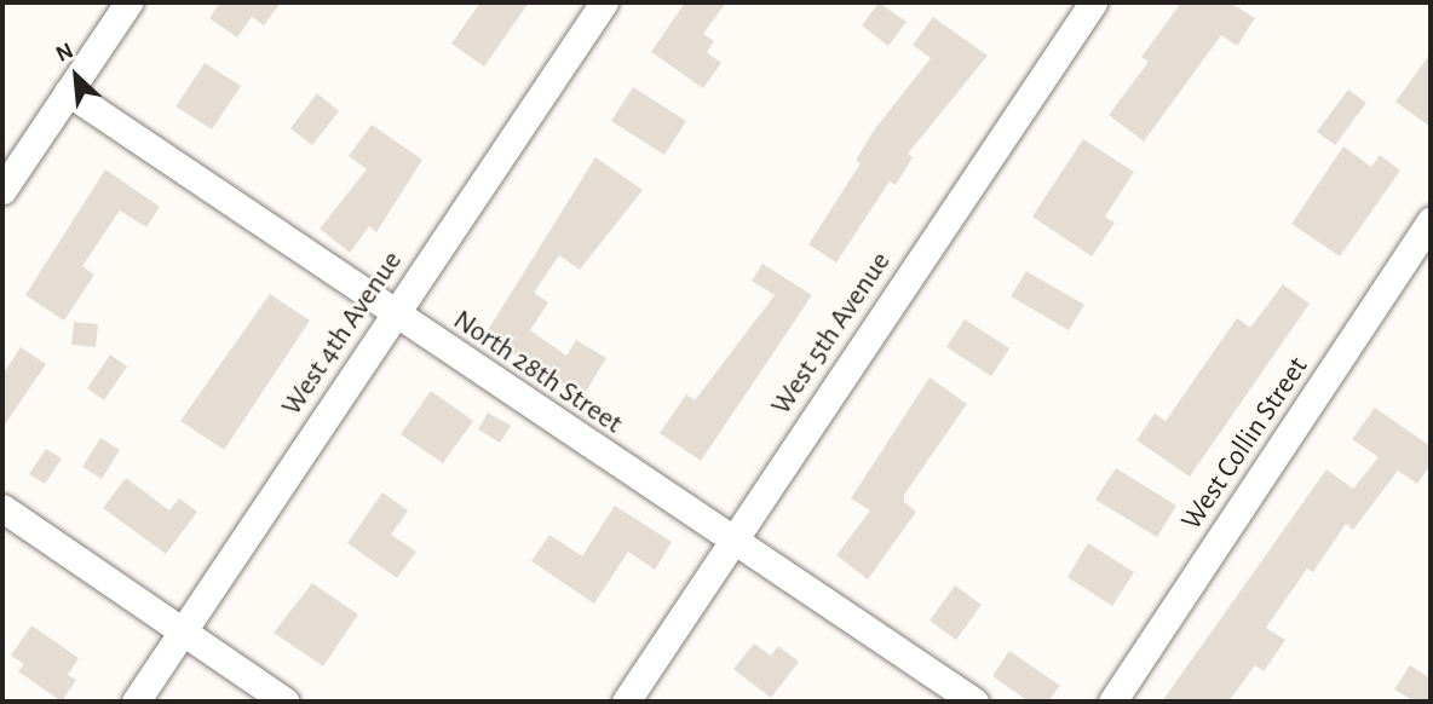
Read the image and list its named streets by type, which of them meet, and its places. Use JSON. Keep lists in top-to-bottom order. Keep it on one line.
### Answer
{"streets":{"street":["West 4th Avenue","West 5th Avenue","North 28th Street","West Collin Street"]},"crossings":[["West 4th Avenue","North 28th Street"],["West 5th Avenue","North 28th Street"]],"north":"top left"}
